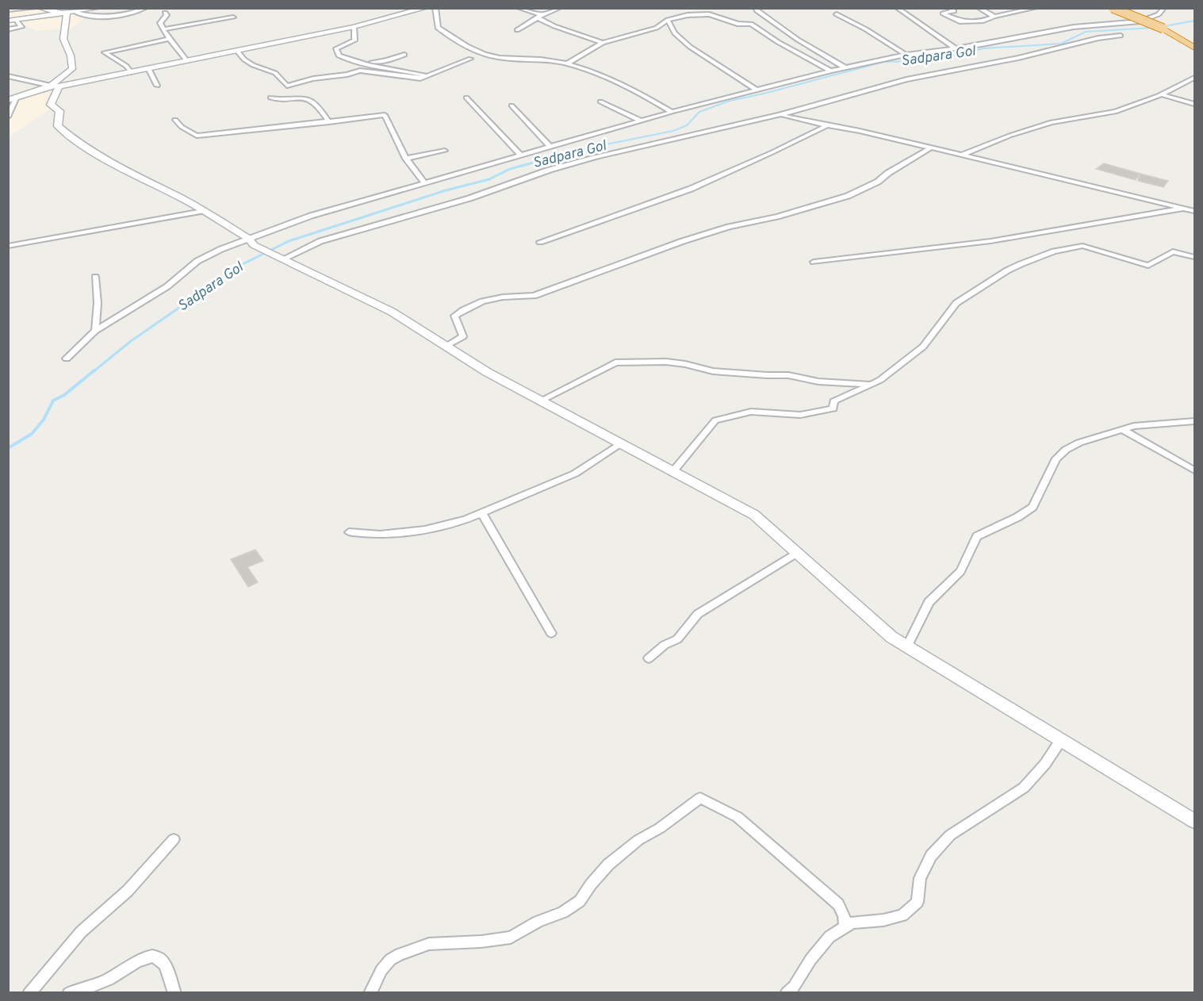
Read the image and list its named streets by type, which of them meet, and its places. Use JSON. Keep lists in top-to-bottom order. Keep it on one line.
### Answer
{"water":["Sadpara Gol"]}
